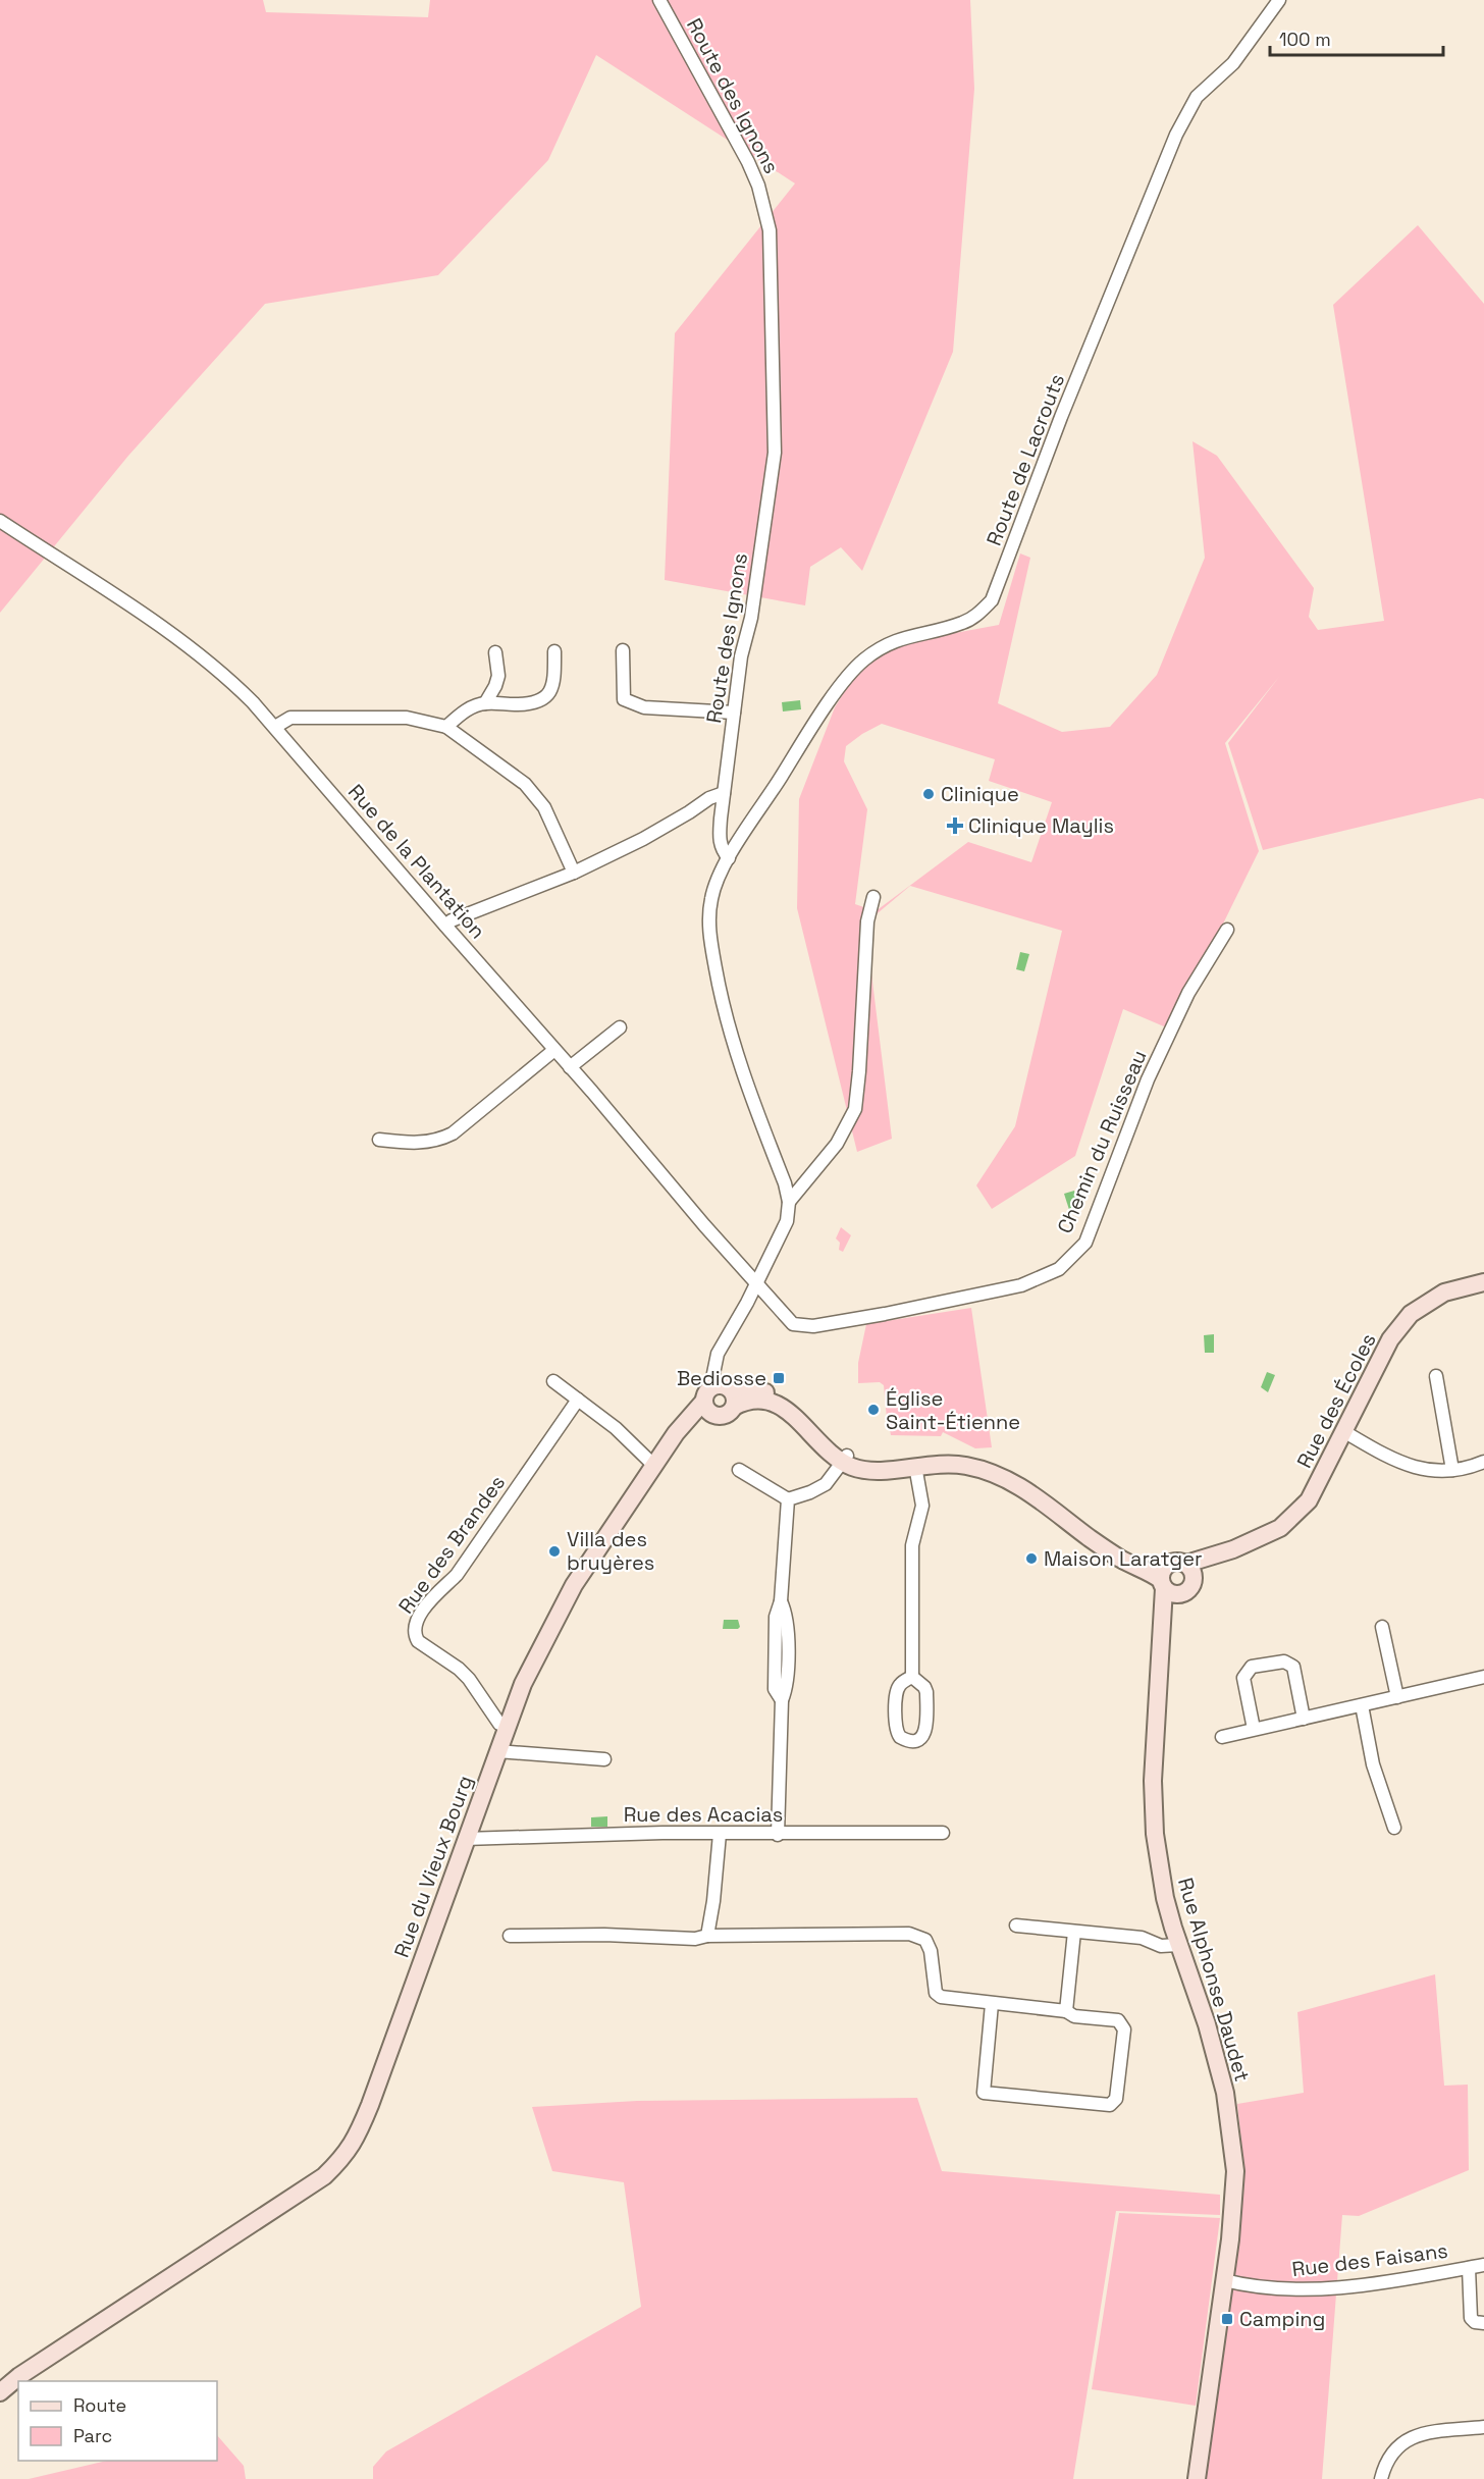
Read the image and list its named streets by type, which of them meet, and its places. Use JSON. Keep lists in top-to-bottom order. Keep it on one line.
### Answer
{"streets":{"street":["Route des Ignons","Route de Lacrouts","Rue de la Plantation","Chemin du Ruisseau","Rue des Écoles","Rue des Brandes","Rue des Acacias","Rue du Vieux Bourg","Rue Alphonse Daudet","Rue des Faisans"]},"crossings":[["Route des Ignons","Route de Lacrouts"],["Rue de la Plantation","Chemin du Ruisseau"],["Rue des Écoles","Rue Alphonse Daudet"],["Rue des Brandes","Rue du Vieux Bourg"],["Rue des Acacias","Rue du Vieux Bourg"],["Rue Alphonse Daudet","Rue des Faisans"]],"places":{"other":["Clinique","Église Saint-Étienne","Villa des bruyères","Maison Laratger"],"health":["Clinique Maylis"],"transit":["Bediosse","Camping"]},"legend":["Route","Parc"],"scale_bar":"100 m"}
